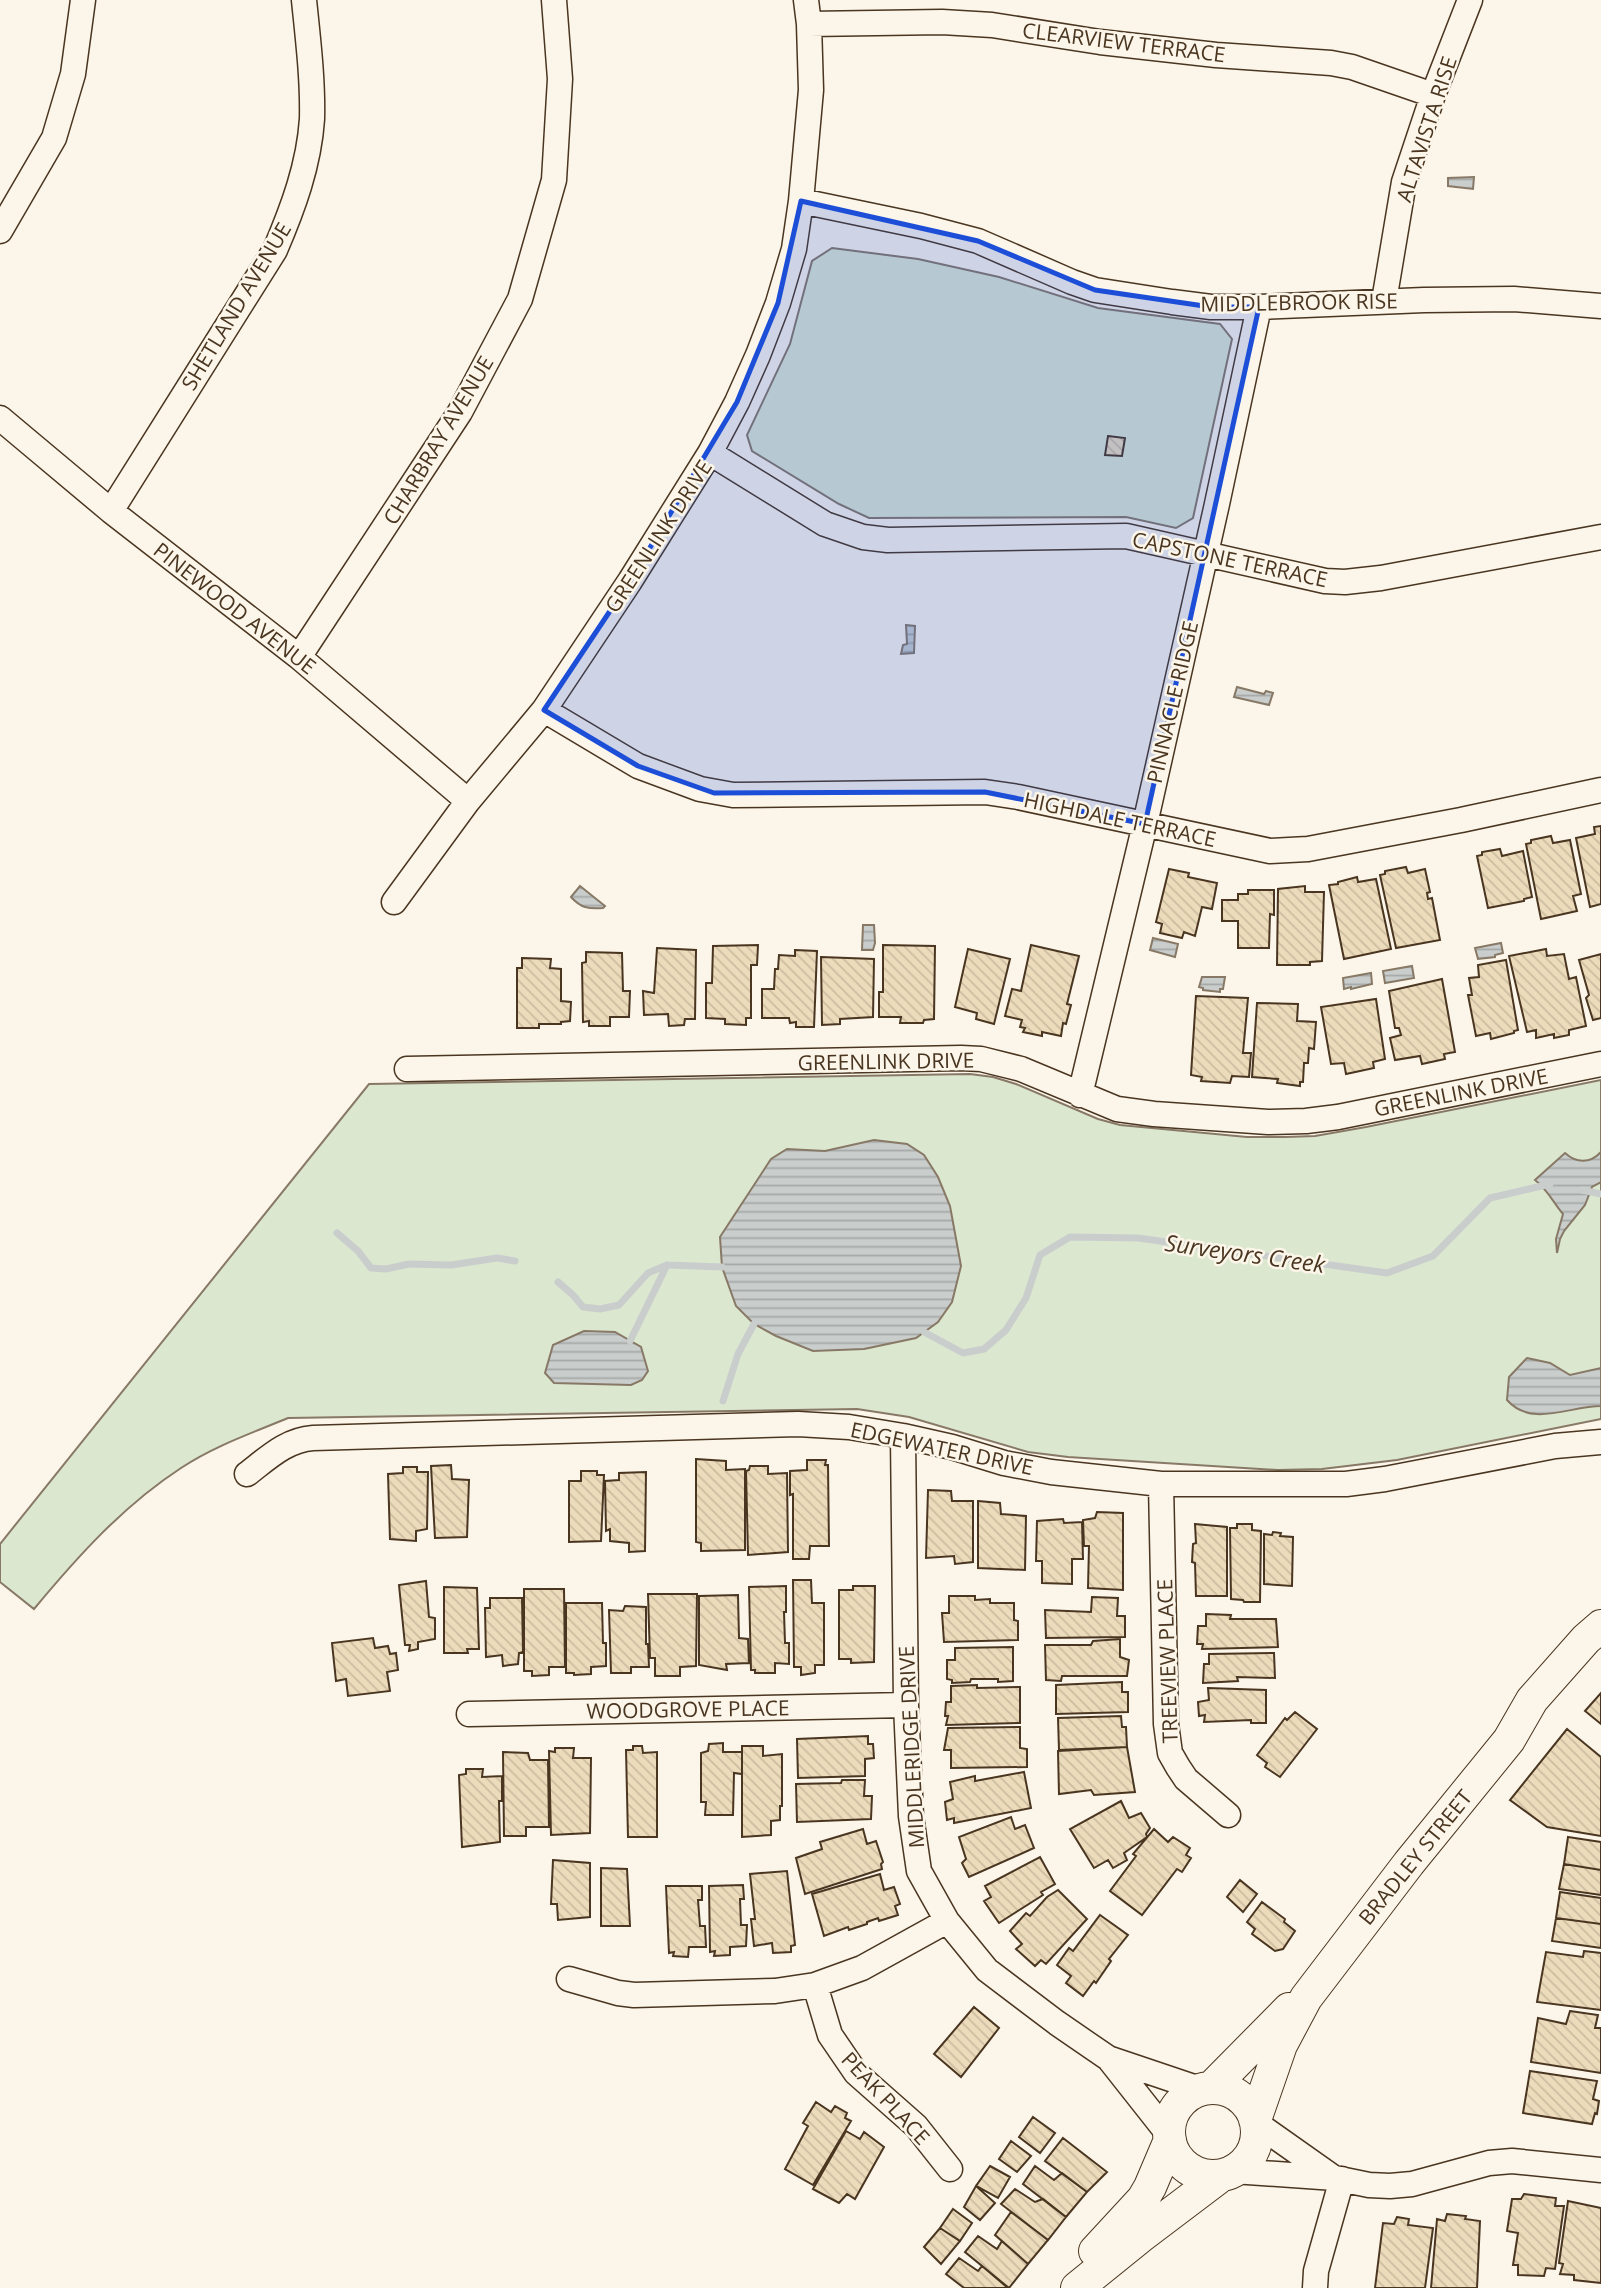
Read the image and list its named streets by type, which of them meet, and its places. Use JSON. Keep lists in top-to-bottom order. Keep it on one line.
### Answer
{"streets":{"main road":["BRADLEY STREET"],"street":["CLEARVIEW TERRACE","ALTAVISTA RISE","MIDDLEBROOK RISE","SHETLAND AVENUE","CHARBRAY AVENUE","GREENLINK DRIVE","CAPSTONE TERRACE","PINEWOOD AVENUE","PINNACLE RIDGE","HIGHDALE TERRACE","EDGEWATER DRIVE","TREEVIEW PLACE","WOODGROVE PLACE","MIDDLERIDGE DRIVE","PEAK PLACE"]},"crossings":[["CLEARVIEW TERRACE","ALTAVISTA RISE"],["CLEARVIEW TERRACE","GREENLINK DRIVE"],["ALTAVISTA RISE","MIDDLEBROOK RISE"],["MIDDLEBROOK RISE","GREENLINK DRIVE"],["MIDDLEBROOK RISE","PINNACLE RIDGE"],["SHETLAND AVENUE","PINEWOOD AVENUE"],["CHARBRAY AVENUE","PINEWOOD AVENUE"],["GREENLINK DRIVE","CAPSTONE TERRACE"],["GREENLINK DRIVE","PINEWOOD AVENUE"],["GREENLINK DRIVE","PINNACLE RIDGE"],["GREENLINK DRIVE","HIGHDALE TERRACE"],["CAPSTONE TERRACE","PINNACLE RIDGE"],["PINNACLE RIDGE","HIGHDALE TERRACE"],["EDGEWATER DRIVE","TREEVIEW PLACE"],["EDGEWATER DRIVE","MIDDLERIDGE DRIVE"],["WOODGROVE PLACE","MIDDLERIDGE DRIVE"],["MIDDLERIDGE DRIVE","BRADLEY STREET"]],"water":["Surveyors Creek"]}
